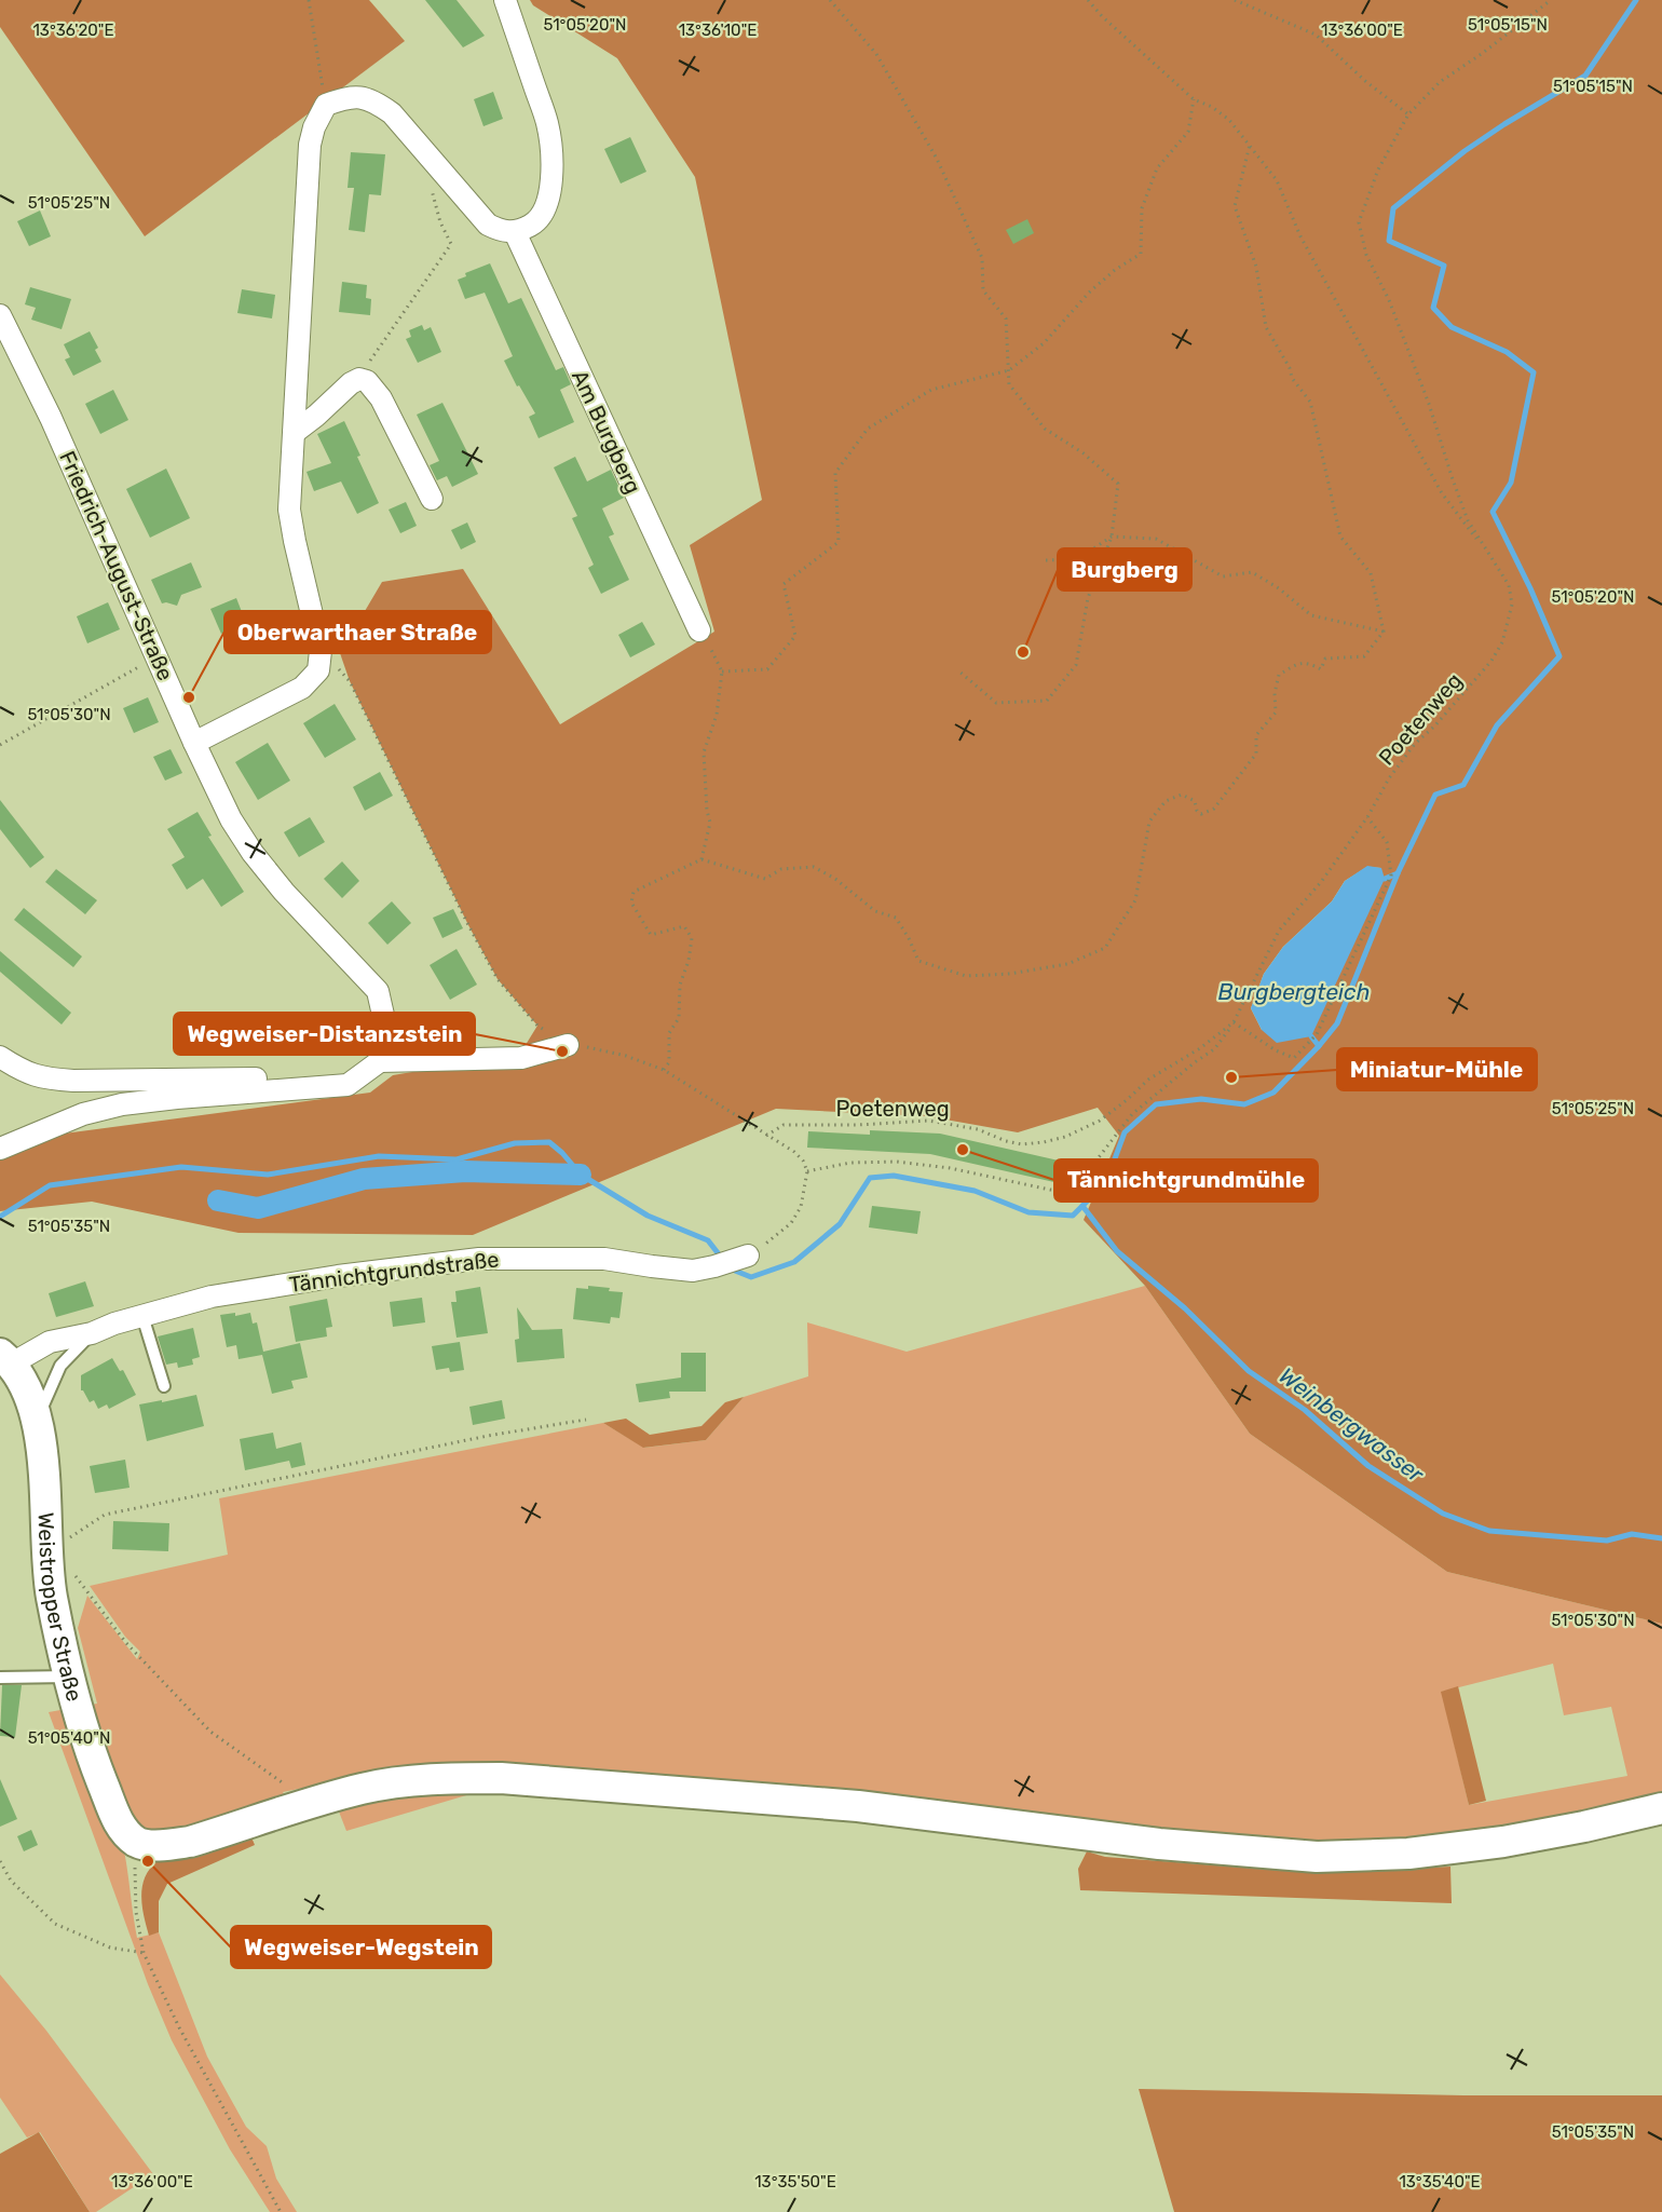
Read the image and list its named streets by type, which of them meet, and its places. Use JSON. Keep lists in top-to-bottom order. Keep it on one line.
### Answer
{"streets":{"street":["Am Burgberg","Friedrich-August-Straße","Tännichtgrundstraße","Weistropper Straße"],"path":["Poetenweg"]},"crossings":[["Tännichtgrundstraße","Weistropper Straße"]],"water":["Burgbergteich","Weinbergwasser"],"places":["Burgberg","Oberwarthaer Straße","Wegweiser-Distanzstein","Miniatur-Mühle","Tännichtgrundmühle","Wegweiser-Wegstein"],"coordinates":["51°05'20\"N","51°05'15\"N","13°36'20\"E","13°36'10\"E","13°36'00\"E","51°05'25\"N","51°05'30\"N","51°05'35\"N","51°05'40\"N","13°35'50\"E","13°35'40\"E"]}
